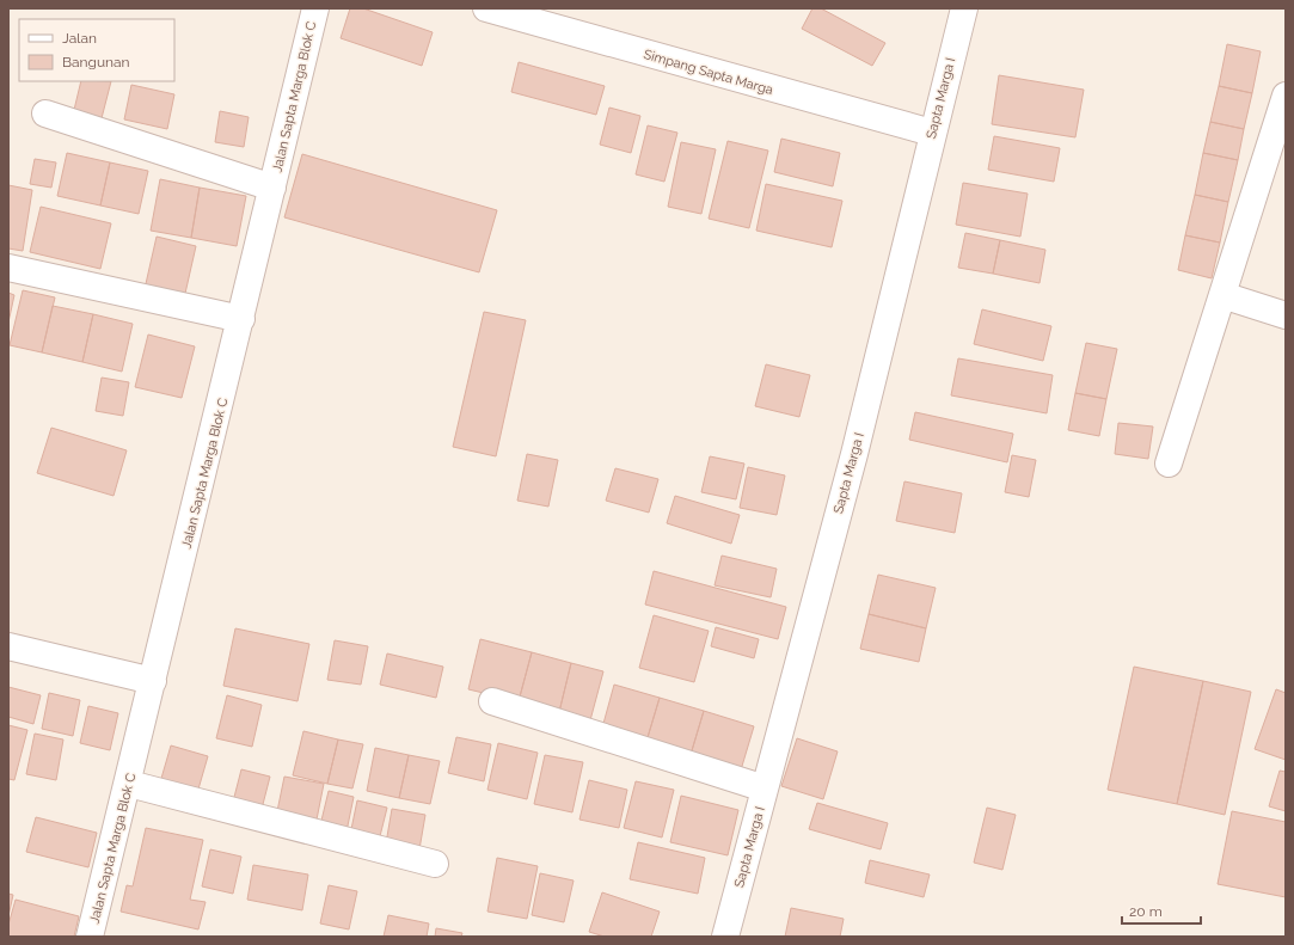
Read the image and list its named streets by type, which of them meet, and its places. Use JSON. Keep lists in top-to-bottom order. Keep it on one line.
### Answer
{"streets":{"street":["Simpang Sapta Marga","Jalan Sapta Marga Blok C","Sapta Marga I"]},"crossings":[["Simpang Sapta Marga","Sapta Marga I"]],"legend":["Jalan","Bangunan"],"scale_bar":"20 m"}
